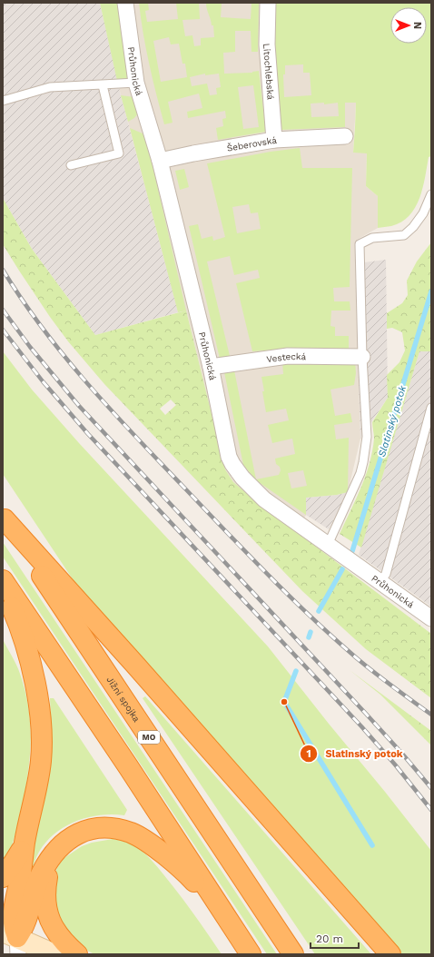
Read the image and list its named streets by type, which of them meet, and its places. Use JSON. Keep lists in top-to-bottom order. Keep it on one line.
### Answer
{"streets":{"highway":["Jižní spojka","MO"],"street":["Průhonická","Litochlebská","Šeberovská","Vestecká"]},"crossings":[["Průhonická","Šeberovská"],["Průhonická","Vestecká"],["Litochlebská","Šeberovská"]],"water":["Slatinský potok"],"places":["Slatinský potok"],"scale_bar":"20 m","north":"right"}
